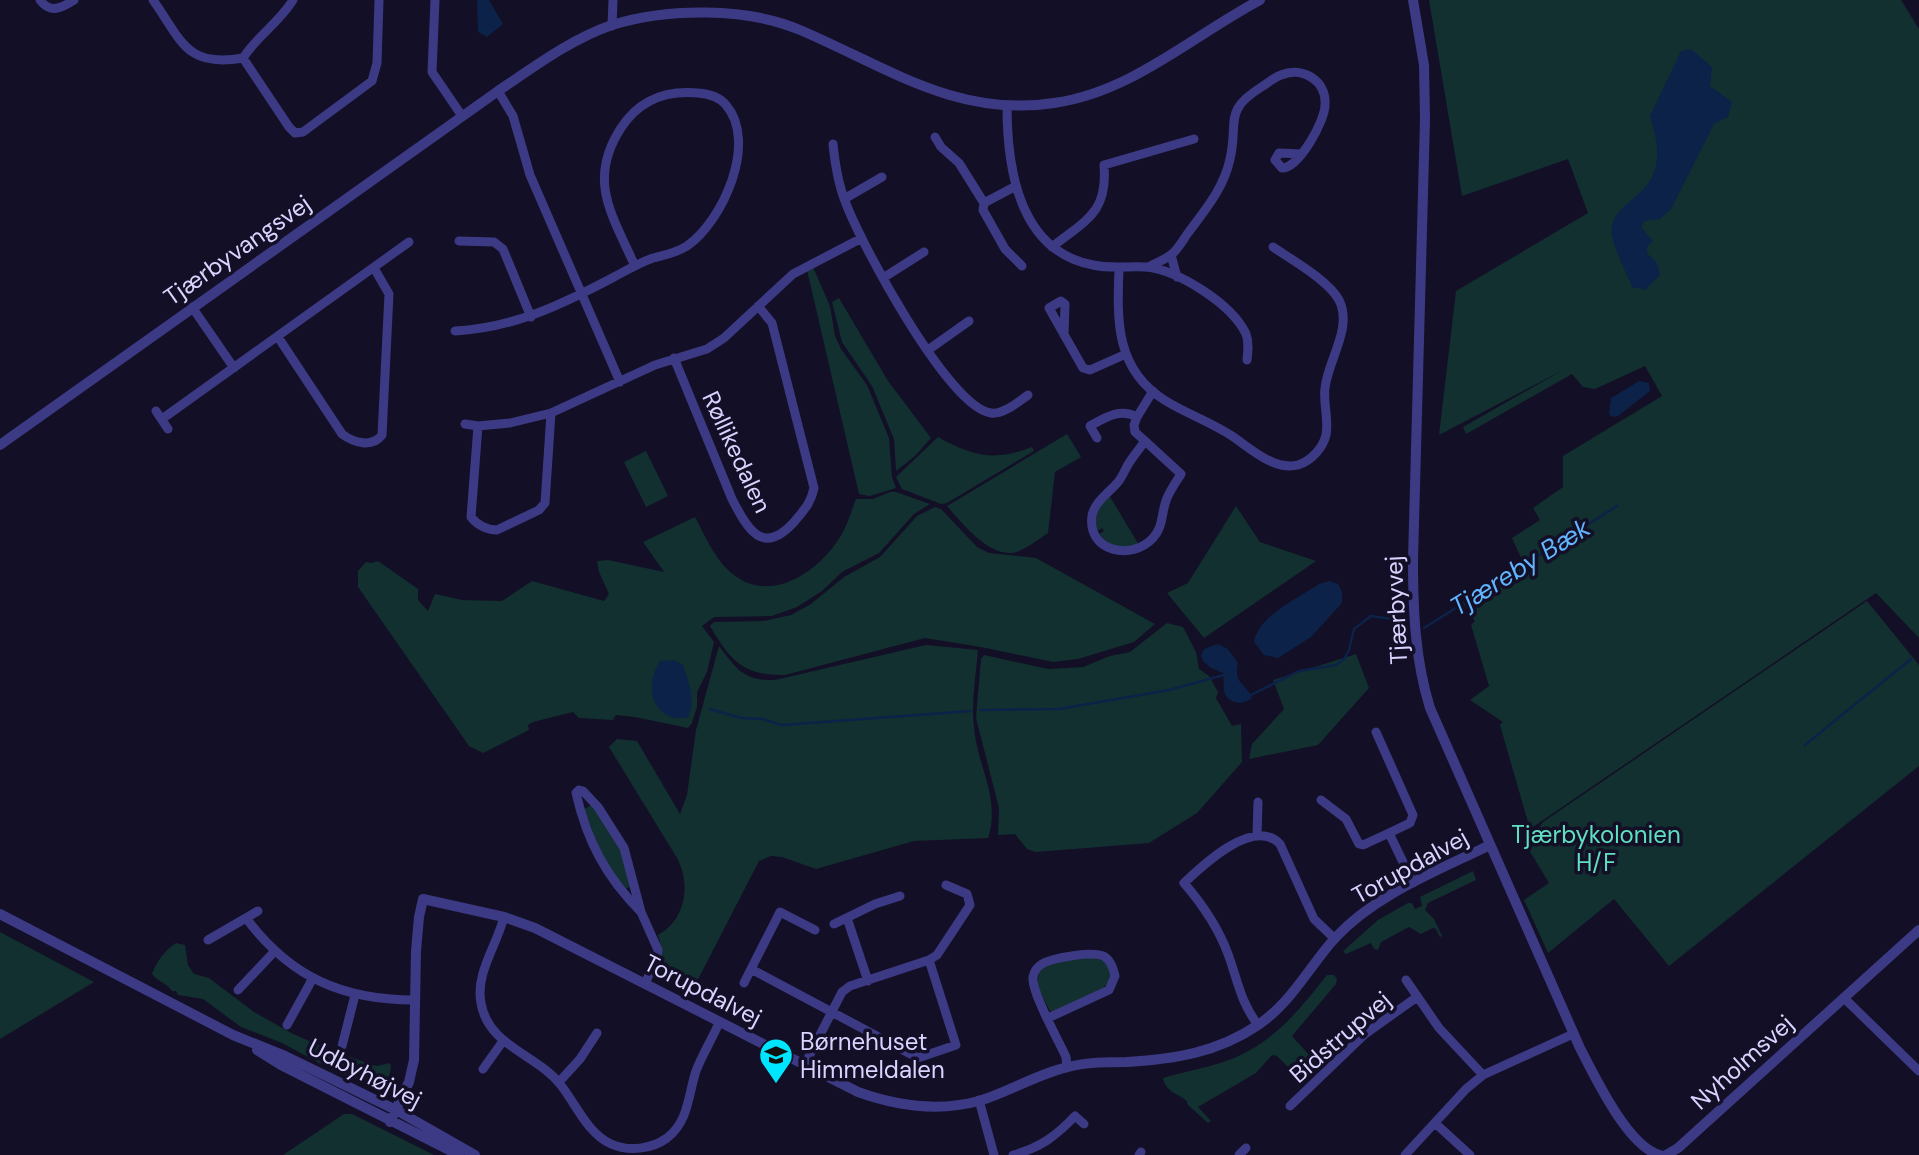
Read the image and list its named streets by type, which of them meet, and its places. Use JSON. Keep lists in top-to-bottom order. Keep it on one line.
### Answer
{"streets":{"street":["Tjærbyvangsvej","Røllikedalen","Tjærbyvej","Torupdalvej","Bidstrupvej","Nyholmsvej","Udbyhøjvej"]},"crossings":[["Tjærbyvej","Torupdalvej"],["Torupdalvej","Udbyhøjvej"]],"water":["Tjæreby Bæk"],"parks":["Tjærbykolonien H/F"],"places":{"school or university":["Børnehuset Himmeldalen"]}}
